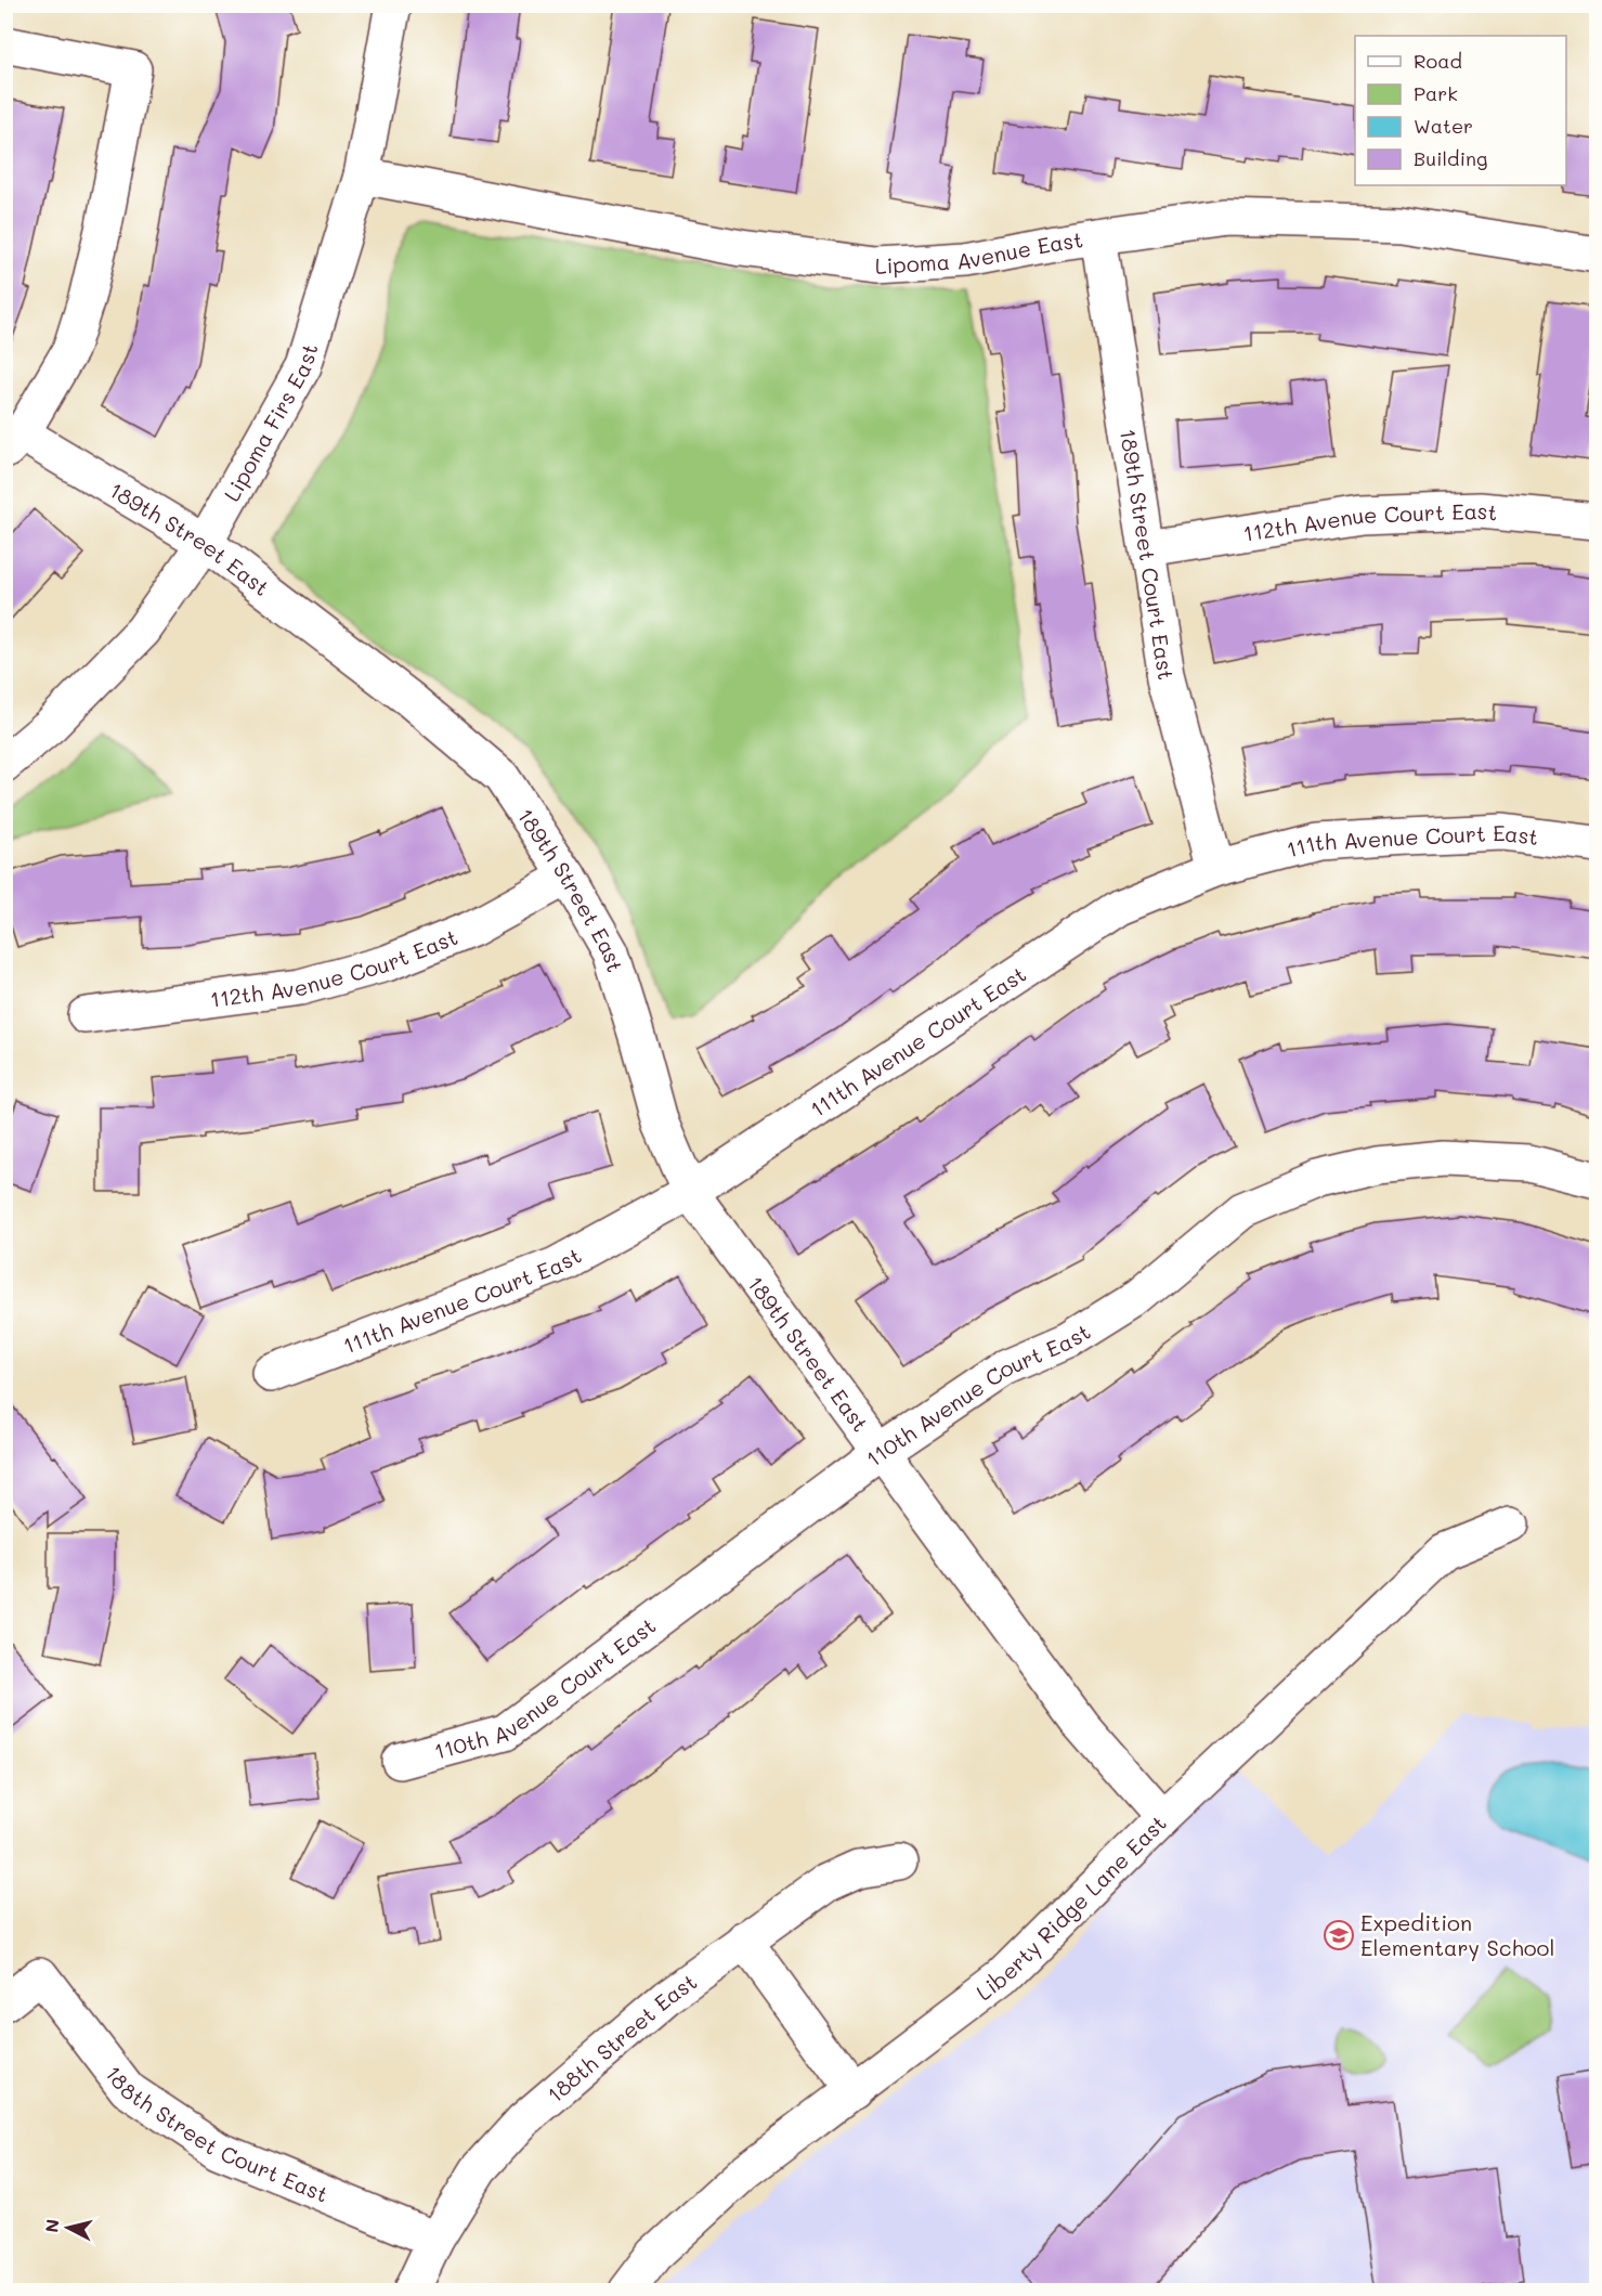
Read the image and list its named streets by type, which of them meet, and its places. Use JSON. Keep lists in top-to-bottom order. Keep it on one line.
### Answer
{"streets":{"street":["Lipoma Avenue East","Lipoma Firs East","112th Avenue Court East","189th Street East","189th Street Court East","111th Avenue Court East","110th Avenue Court East","Liberty Ridge Lane East","188th Street East","188th Street Court East"]},"crossings":[["Lipoma Avenue East","Lipoma Firs East"],["Lipoma Avenue East","189th Street Court East"],["Lipoma Firs East","189th Street East"],["112th Avenue Court East","189th Street East"],["112th Avenue Court East","189th Street Court East"],["189th Street East","111th Avenue Court East"],["189th Street East","110th Avenue Court East"],["189th Street East","Liberty Ridge Lane East"],["189th Street Court East","111th Avenue Court East"],["188th Street East","188th Street Court East"]],"places":{"school or university":["Expedition Elementary School"]},"legend":["Road","Park","Water","Building"],"north":"left"}
